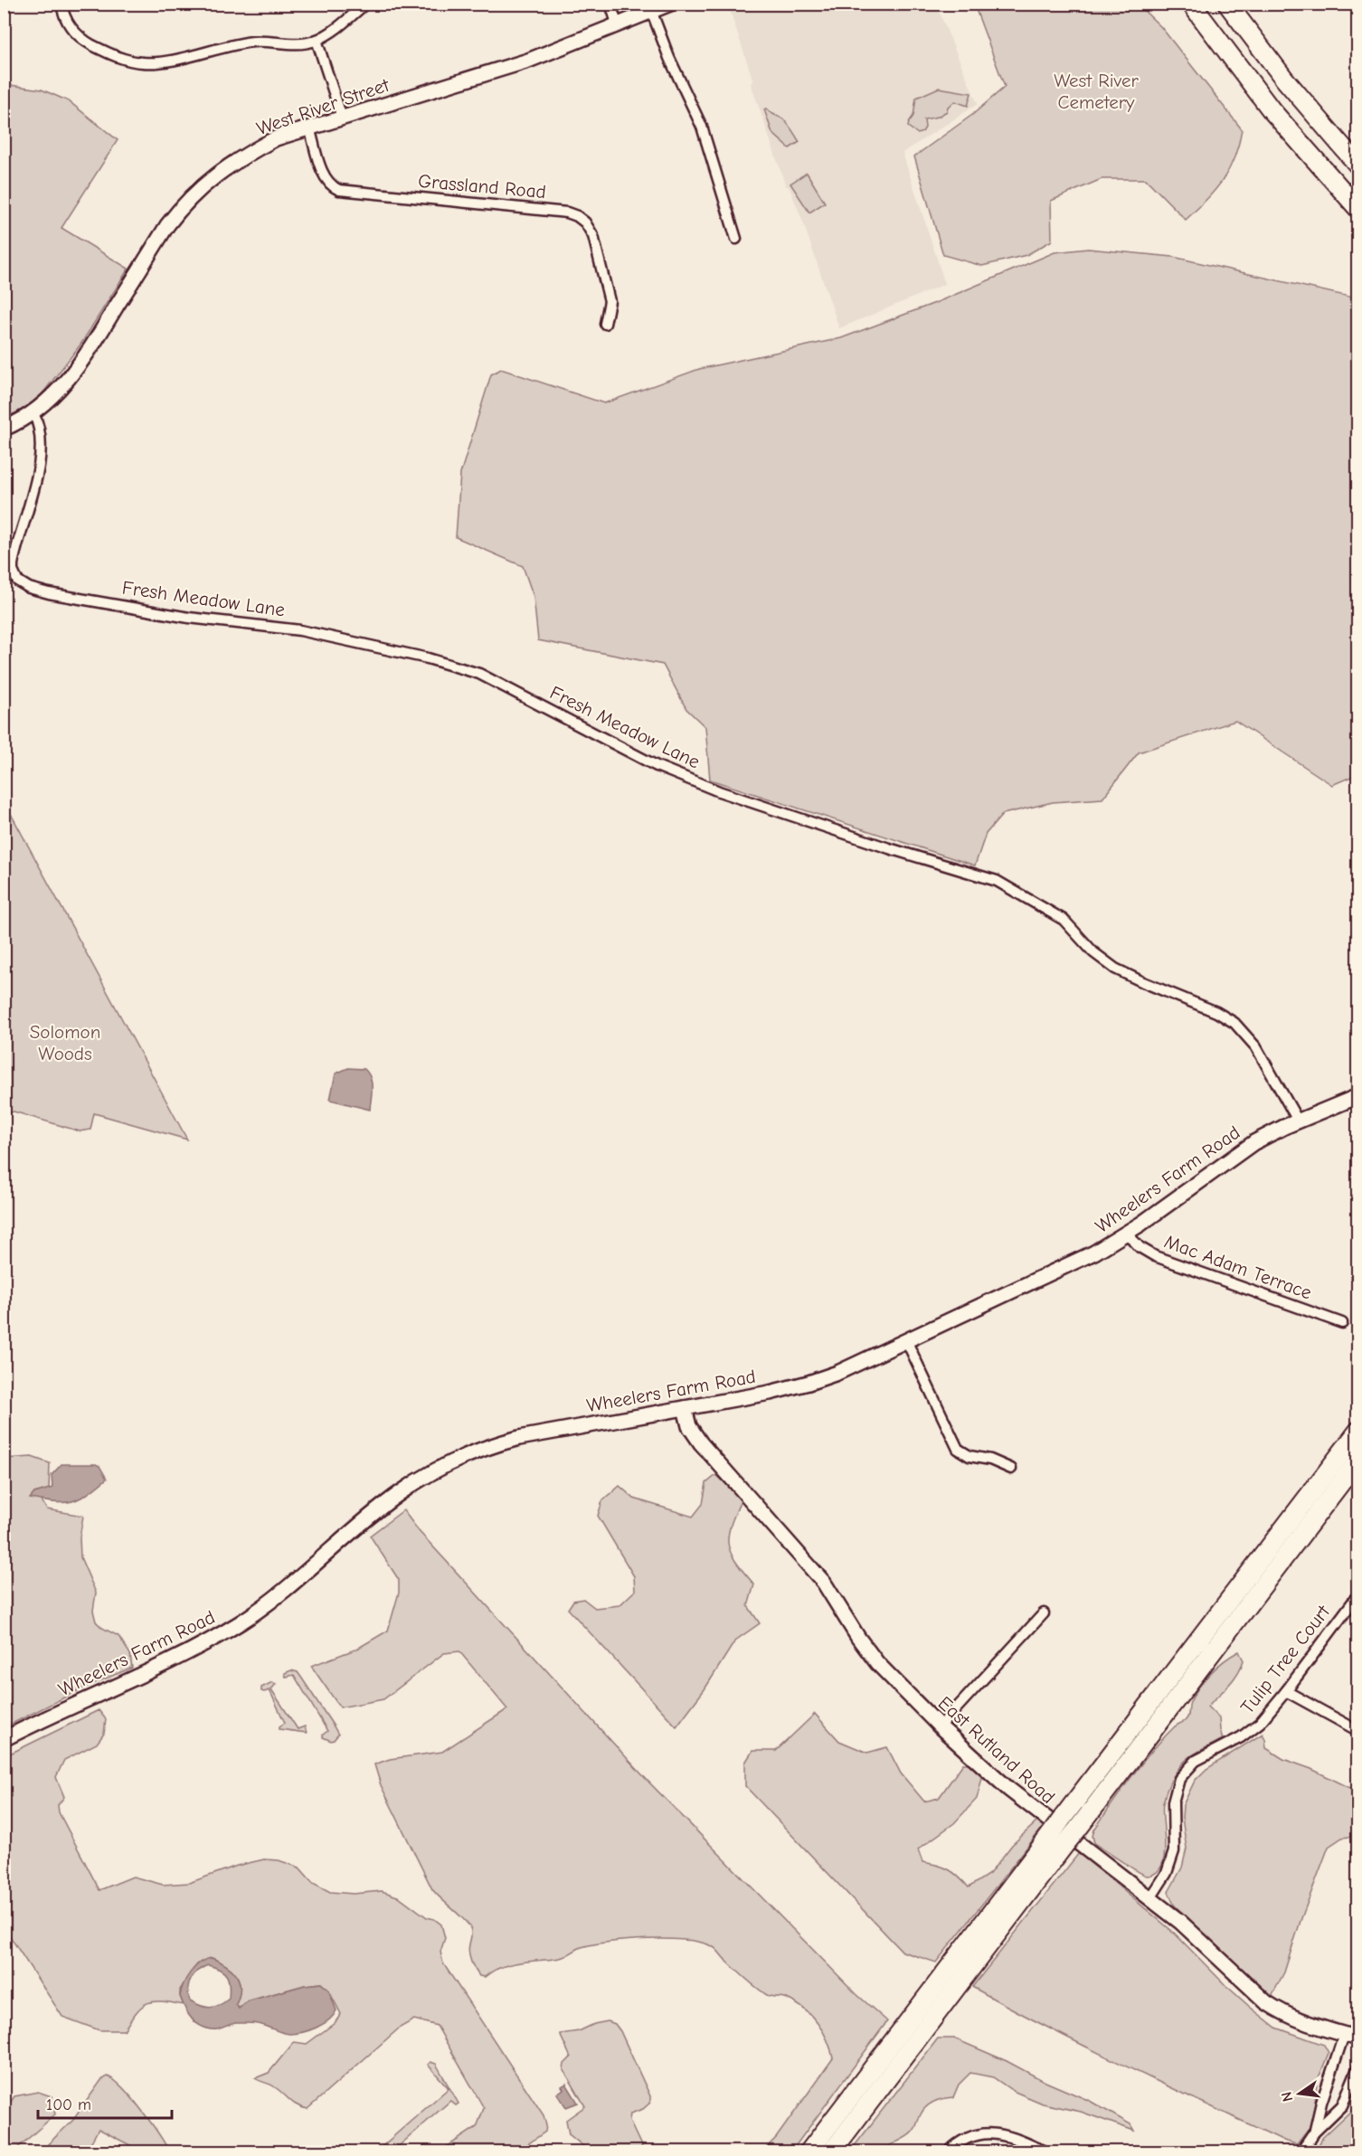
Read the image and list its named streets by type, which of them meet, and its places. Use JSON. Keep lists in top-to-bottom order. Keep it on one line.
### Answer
{"streets":{"main road":["West River Street","Wheelers Farm Road","East Rutland Road"],"street":["Grassland Road","Fresh Meadow Lane","Mac Adam Terrace","Tulip Tree Court"]},"crossings":[["West River Street","Grassland Road"],["West River Street","Fresh Meadow Lane"],["Fresh Meadow Lane","Wheelers Farm Road"],["Wheelers Farm Road","Mac Adam Terrace"],["Wheelers Farm Road","East Rutland Road"],["Tulip Tree Court","East Rutland Road"]],"parks":["West River Cemetery","Solomon Woods"],"scale_bar":"100 m","north":"left"}
